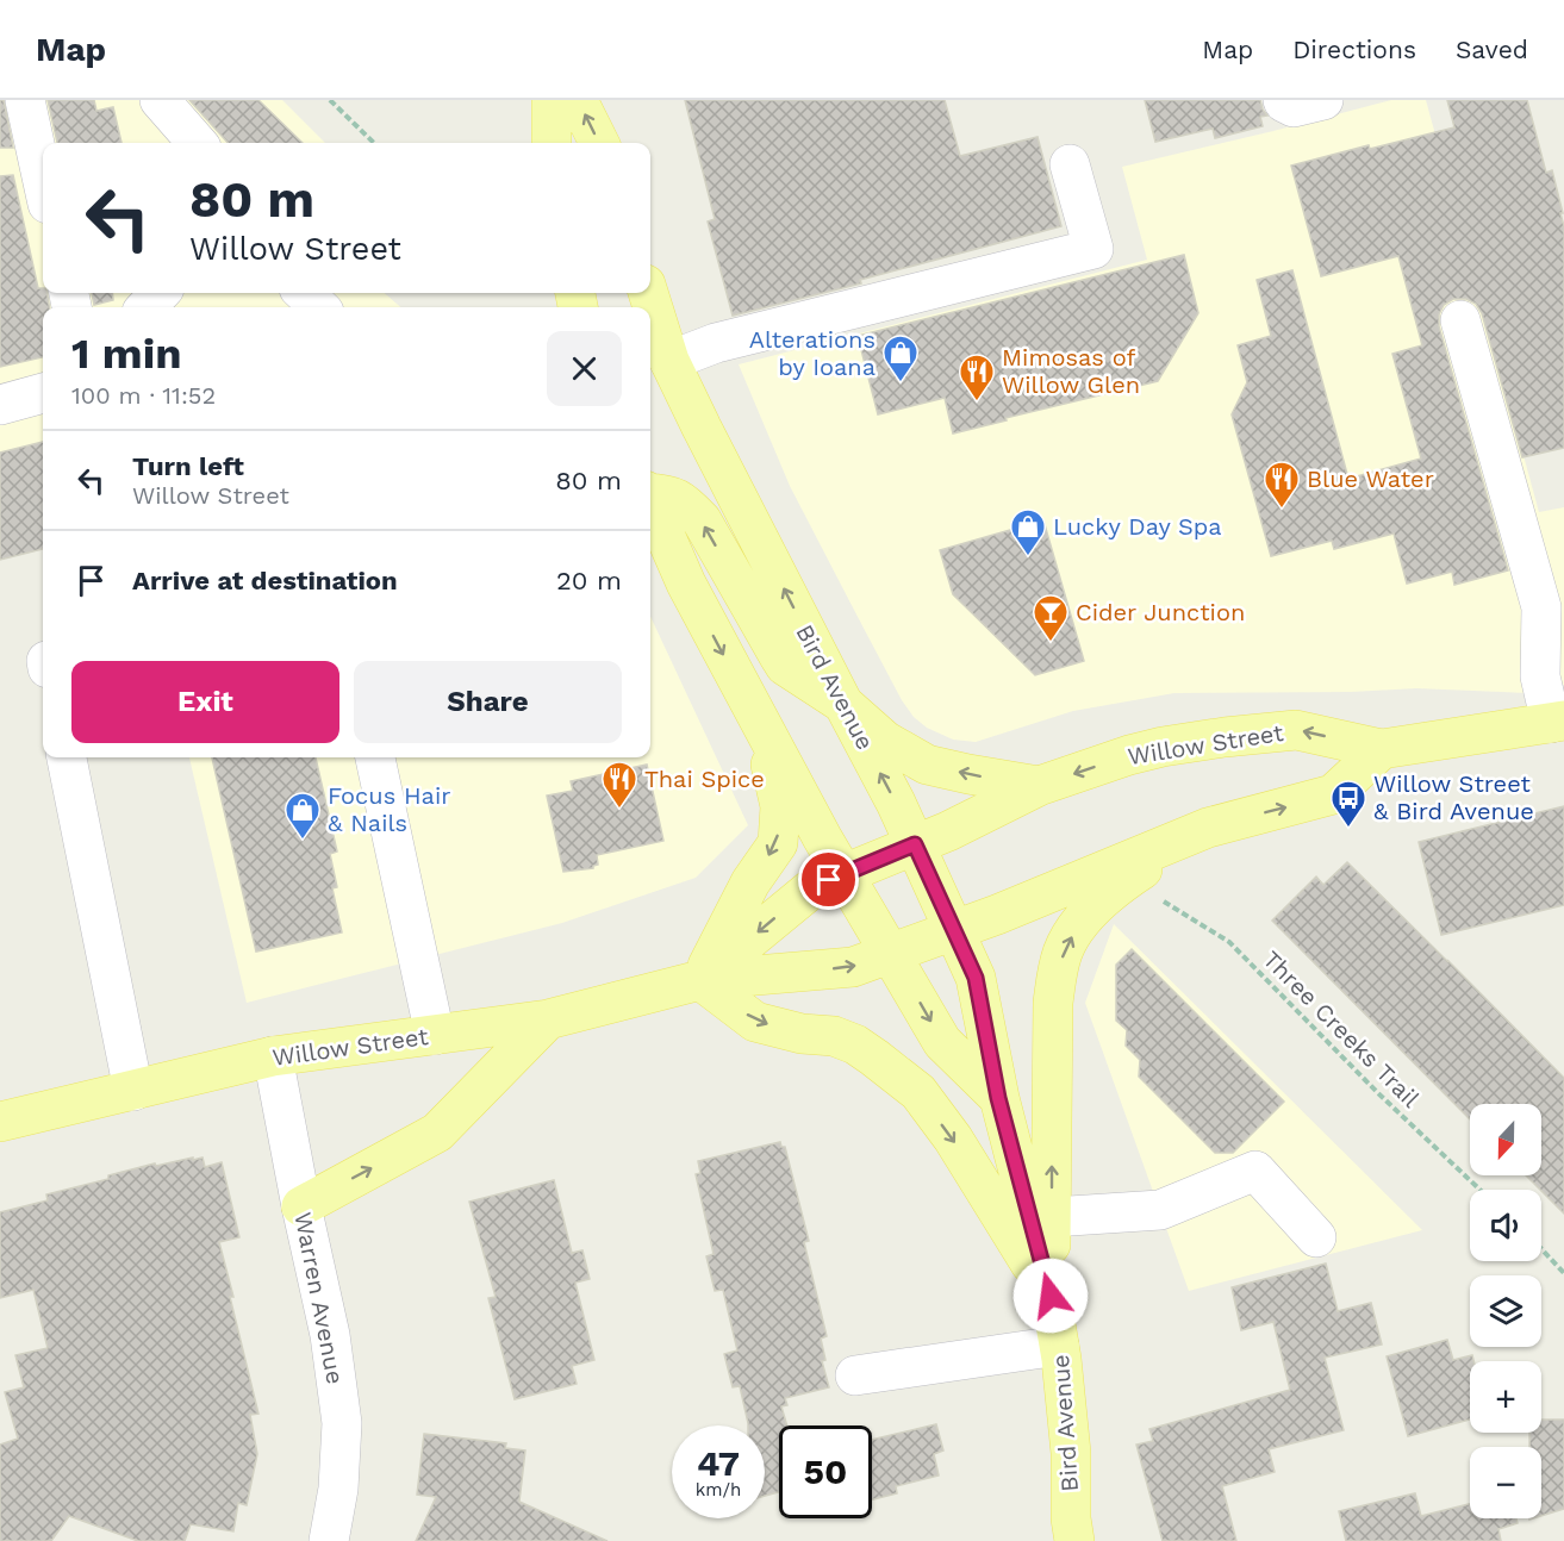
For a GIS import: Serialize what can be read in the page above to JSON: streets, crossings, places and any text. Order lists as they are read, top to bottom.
{
  "streets": {
    "main road": ["Bird Avenue", "Willow Street"],
    "street": ["Warren Avenue"],
    "path": ["Three Creeks Trail"]
  },
  "crossings": [
    ["Bird Avenue", "Willow Street"],
    ["Willow Street", "Warren Avenue"]
  ],
  "places": {
    "shop": ["Alterations by Ioana", "Lucky Day Spa", "Focus Hair & Nails"],
    "restaurant": ["Mimosas of Willow Glen", "Blue Water", "Thai Spice"],
    "bar": ["Cider Junction"],
    "bus stop": ["Willow Street & Bird Avenue"]
  },
  "north": "bottom",
  "page": {
    "header": "Map",
    "nav": ["Map", "Directions", "Saved"],
    "turn": ["80 m", "Willow Street"],
    "heading": ["1 min", "100 m · 11:52"],
    "list": [
      {
        "name": "Turn left",
        "note": "Willow Street",
        "value": "80 m"
      },
      {
        "name": "Arrive at destination",
        "value": "20 m"
      }
    ],
    "buttons": ["Exit", "Share"],
    "map_buttons": ["+", "−"],
    "speed": "47 km/h",
    "limit": "50"
  }
}
